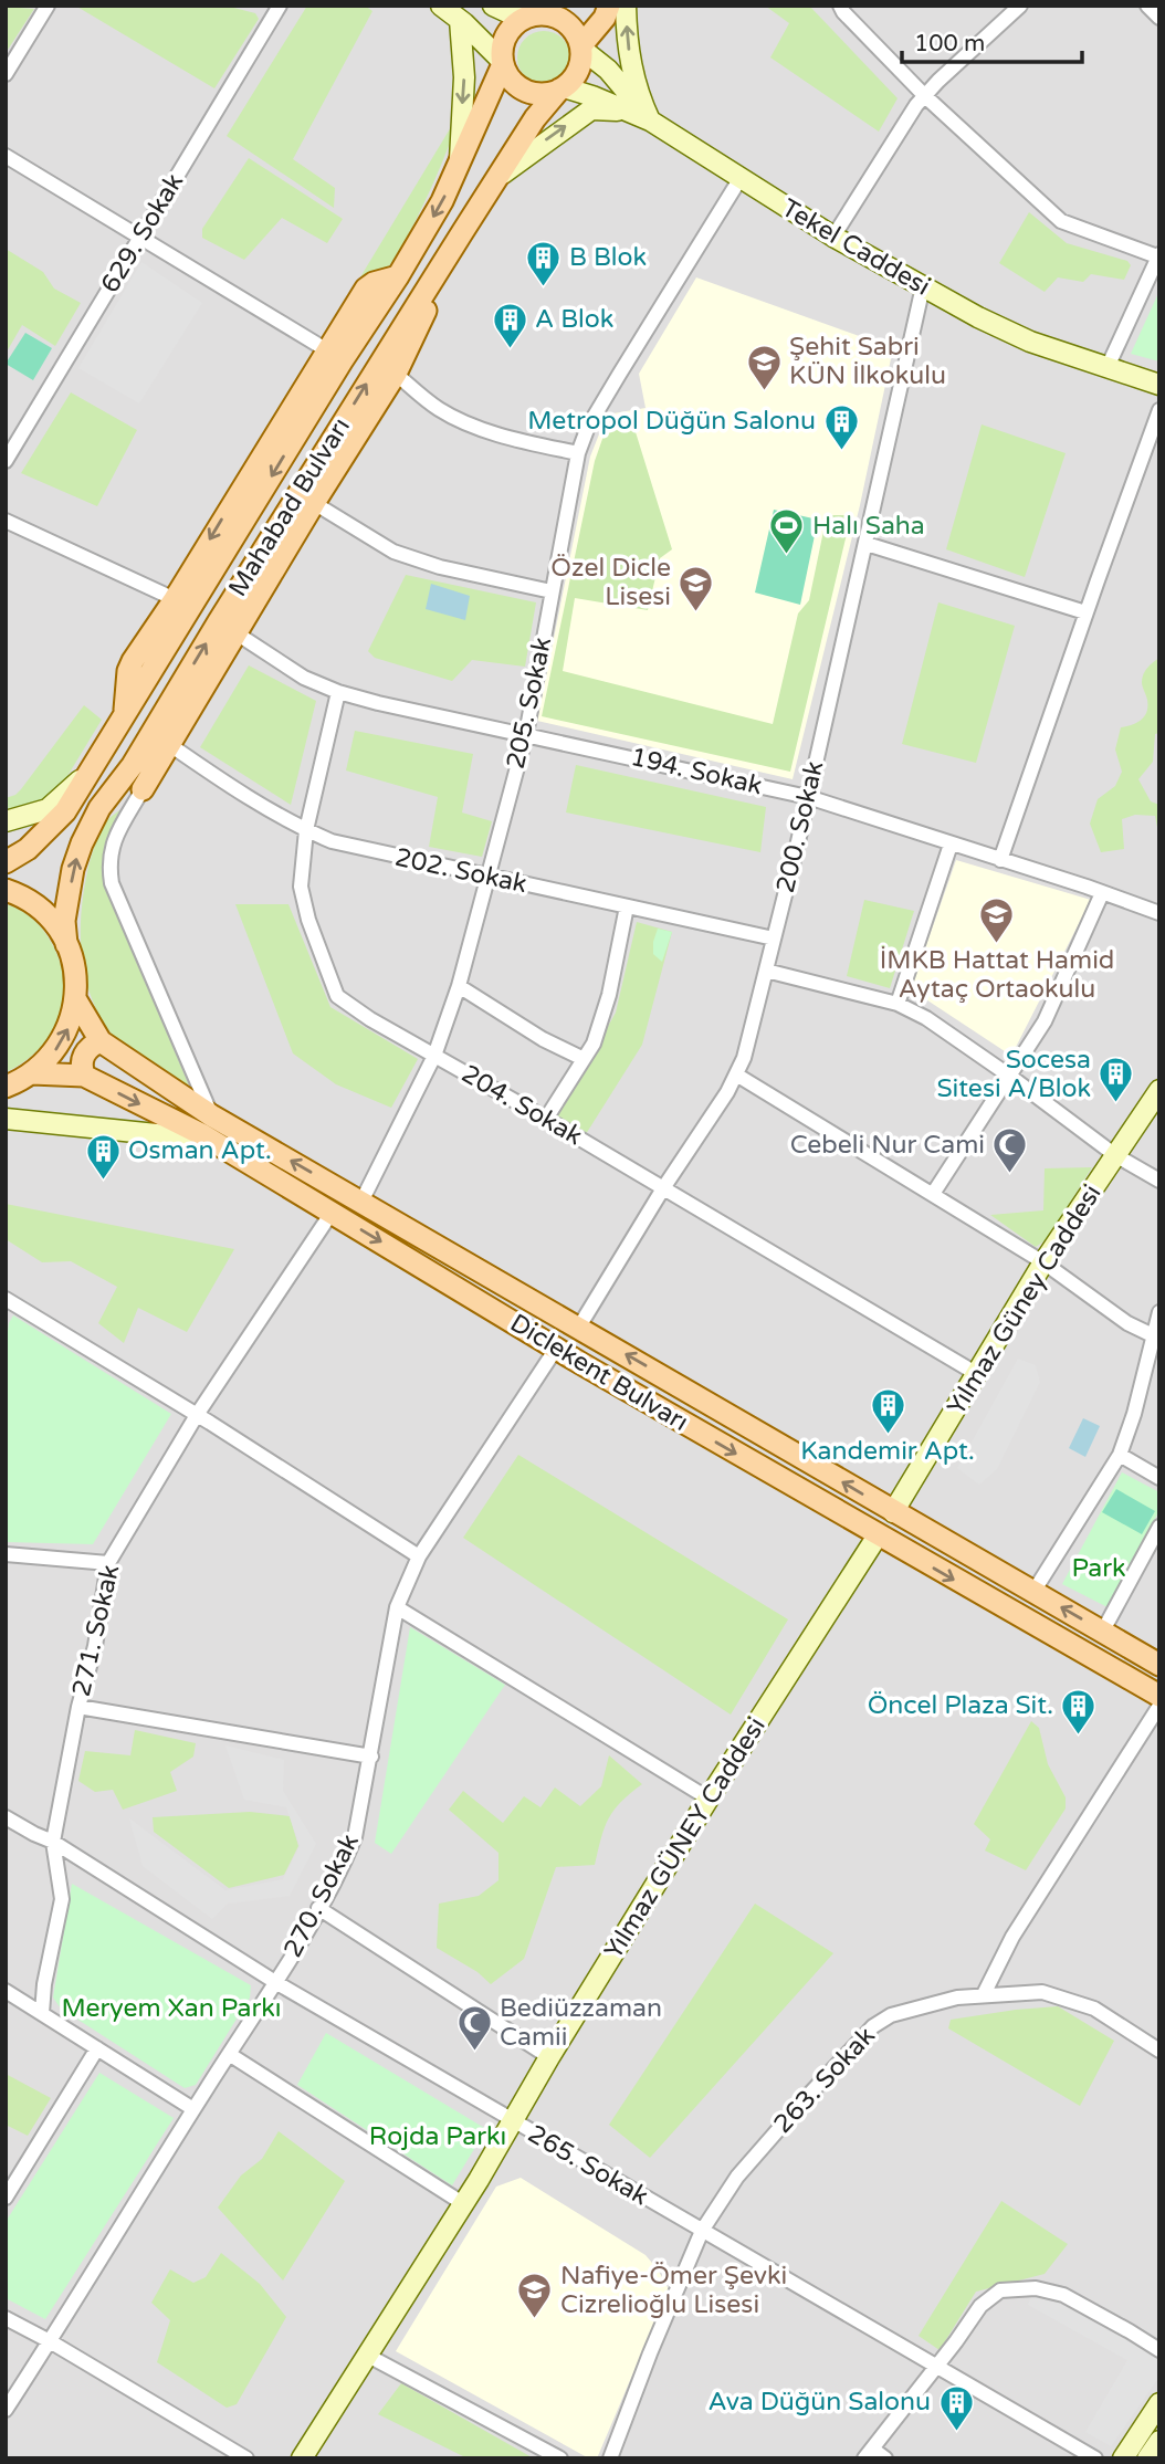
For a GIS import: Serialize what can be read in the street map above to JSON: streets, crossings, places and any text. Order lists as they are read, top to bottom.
{
  "streets": {
    "main road": ["Mahabad Bulvarı", "Diclekent Bulvarı"],
    "street": [
      "629. Sokak",
      "Tekel Caddesi",
      "205. Sokak",
      "194. Sokak",
      "200. Sokak",
      "202. Sokak",
      "204. Sokak",
      "Yılmaz Güney Caddesi",
      "271. Sokak",
      "Yılmaz GÜNEY Caddesi",
      "270. Sokak",
      "263. Sokak",
      "265. Sokak"
    ]
  },
  "crossings": [
    ["Tekel Caddesi", "Mahabad Bulvarı"],
    ["Tekel Caddesi", "205. Sokak"],
    ["Tekel Caddesi", "200. Sokak"],
    ["205. Sokak", "194. Sokak"],
    ["205. Sokak", "202. Sokak"],
    ["205. Sokak", "204. Sokak"],
    ["205. Sokak", "Diclekent Bulvarı"],
    ["194. Sokak", "200. Sokak"],
    ["194. Sokak", "204. Sokak"],
    ["200. Sokak", "202. Sokak"],
    ["200. Sokak", "204. Sokak"],
    ["200. Sokak", "Diclekent Bulvarı"],
    ["202. Sokak", "204. Sokak"],
    ["204. Sokak", "Yılmaz Güney Caddesi"],
    ["Yılmaz Güney Caddesi", "Diclekent Bulvarı"],
    ["Diclekent Bulvarı", "271. Sokak"],
    ["Diclekent Bulvarı", "Yılmaz GÜNEY Caddesi"],
    ["Diclekent Bulvarı", "270. Sokak"],
    ["271. Sokak", "265. Sokak"],
    ["Yılmaz GÜNEY Caddesi", "265. Sokak"],
    ["270. Sokak", "265. Sokak"],
    ["263. Sokak", "265. Sokak"]
  ],
  "parks": ["Park", "Meryem Xan Parkı", "Rojda Parkı"],
  "places": {
    "building": [
      "B Blok",
      "A Blok",
      "Metropol Düğün Salonu",
      "Socesa Sitesi A/Blok",
      "Osman Apt.",
      "Kandemir Apt.",
      "Öncel Plaza Sit.",
      "Ava Düğün Salonu"
    ],
    "school or university": [
      "Şehit Sabri KÜN İlkokulu",
      "Özel Dicle Lisesi",
      "İMKB Hattat Hamid Aytaç Ortaokulu",
      "Nafiye-Ömer Şevki Cizrelioğlu Lisesi"
    ],
    "sports": ["Halı Saha"],
    "mosque": ["Cebeli Nur Cami", "Bediüzzaman Camii"]
  },
  "scale_bar": "100 m"
}
